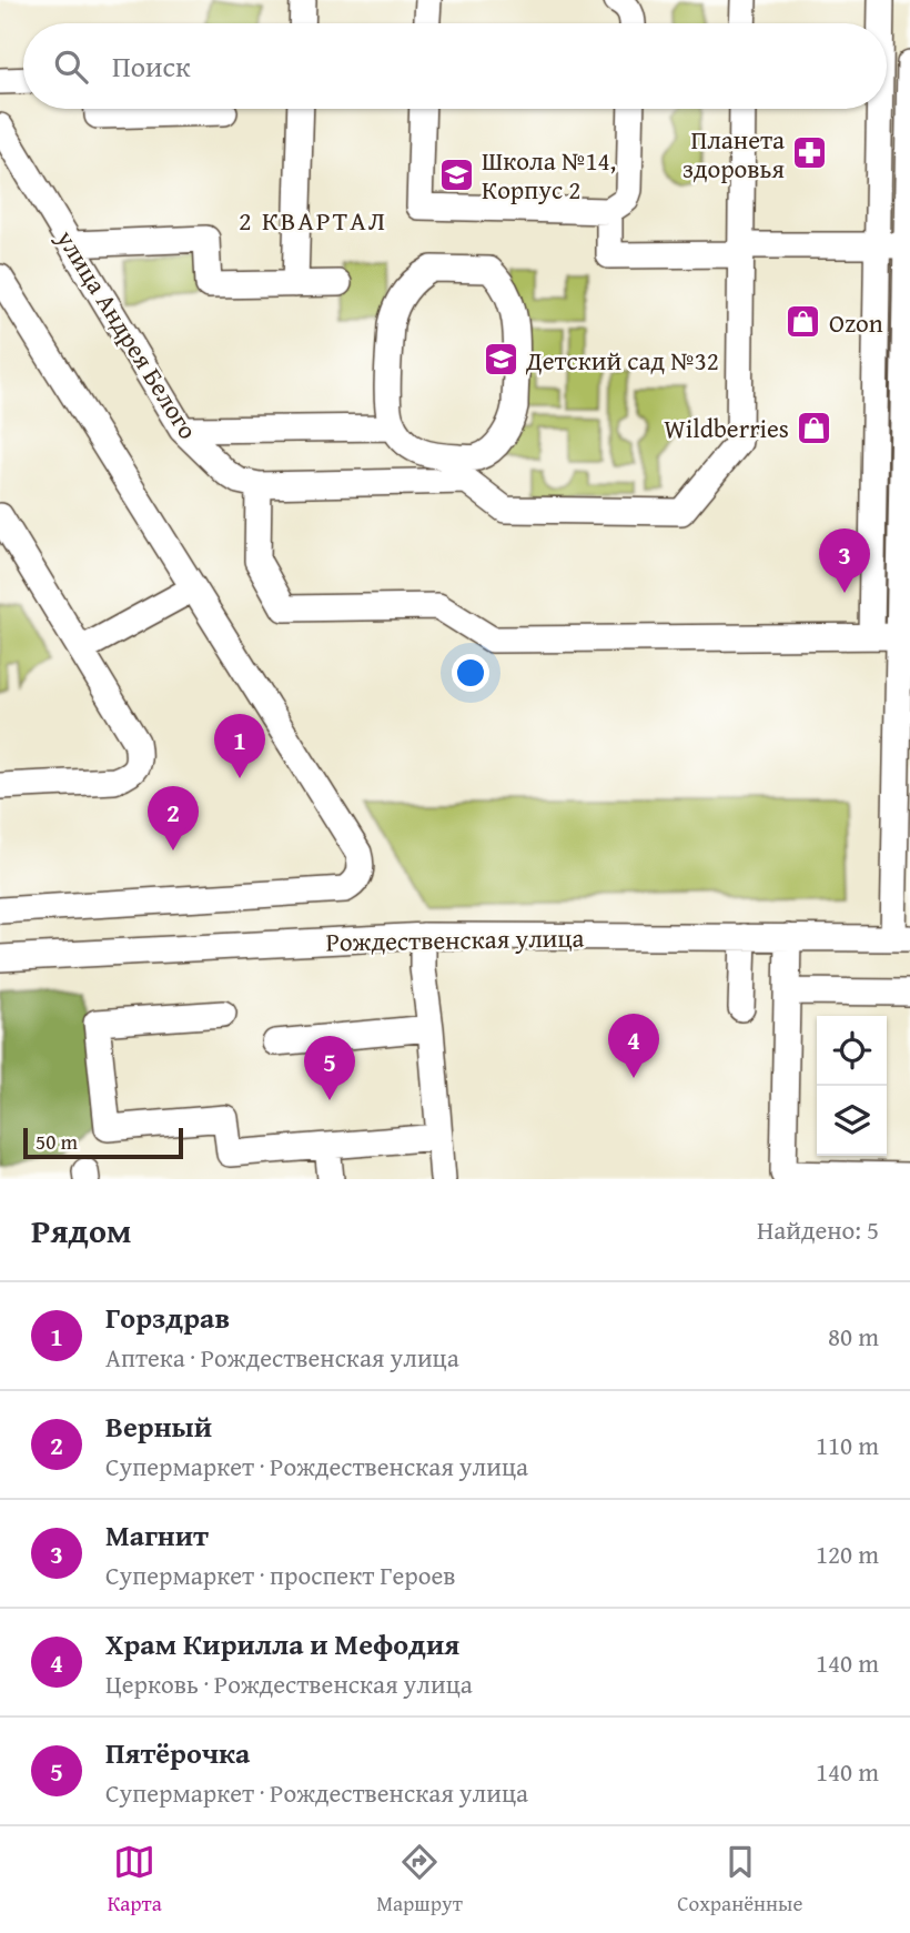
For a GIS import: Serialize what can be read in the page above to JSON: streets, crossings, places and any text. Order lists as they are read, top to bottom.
{
  "streets": {
    "street": ["улица Андрея Белого", "Рождественская улица"]
  },
  "districts": ["2 КВАРТАЛ"],
  "places": {
    "pharmacy": ["Планета здоровья"],
    "school or university": ["Школа №14, Корпус 2", "Детский сад №32"],
    "shop": ["Ozon", "Wildberries"]
  },
  "scale_bar": "50 m",
  "page": {
    "search": "Поиск",
    "pins": [
      "3",
      "1",
      "2",
      "4",
      "5"
    ],
    "scale": "50 m",
    "heading": ["Рядом", "Найдено: 5"],
    "list": [
      {
        "mark": "1",
        "name": "Горздрав",
        "note": "Аптека · Рождественская улица",
        "value": "80 m"
      },
      {
        "mark": "2",
        "name": "Верный",
        "note": "Супермаркет · Рождественская улица",
        "value": "110 m"
      },
      {
        "mark": "3",
        "name": "Магнит",
        "note": "Супермаркет · проспект Героев",
        "value": "120 m"
      },
      {
        "mark": "4",
        "name": "Храм Кирилла и Мефодия",
        "note": "Церковь · Рождественская улица",
        "value": "140 m"
      },
      {
        "mark": "5",
        "name": "Пятёрочка",
        "note": "Супермаркет · Рождественская улица",
        "value": "140 m"
      }
    ],
    "nav": ["Карта", "Маршрут", "Сохранённые"]
  }
}
